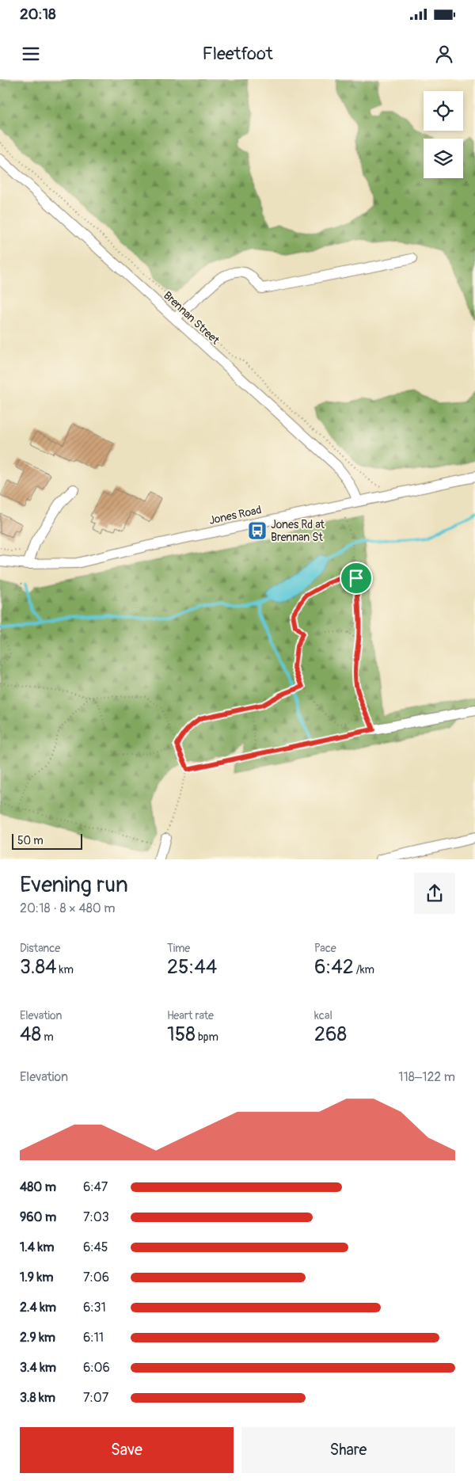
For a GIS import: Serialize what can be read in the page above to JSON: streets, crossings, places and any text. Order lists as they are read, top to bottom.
{
  "streets": {
    "street": ["Brennan Street", "Jones Road"]
  },
  "crossings": [
    ["Brennan Street", "Jones Road"]
  ],
  "places": {
    "bus stop": ["Jones Rd at Brennan St"]
  },
  "scale_bar": "50 m",
  "page": {
    "status": "20:18",
    "header": "Fleetfoot",
    "scale": "50 m",
    "heading": ["Evening run", "20:18 · 8 × 480 m"],
    "stats": [
      ["Distance", "3.84 km"],
      ["Time", "25:44"],
      ["Pace", "6:42 /km"],
      ["Elevation", "48 m"],
      ["Heart rate", "158 bpm"],
      ["kcal", "268"]
    ],
    "chart": ["Elevation", "118–122 m"],
    "list": [
      {
        "name": "480 m",
        "note": "6:47"
      },
      {
        "name": "960 m",
        "note": "7:03"
      },
      {
        "name": "1.4 km",
        "note": "6:45"
      },
      {
        "name": "1.9 km",
        "note": "7:06"
      },
      {
        "name": "2.4 km",
        "note": "6:31"
      },
      {
        "name": "2.9 km",
        "note": "6:11"
      },
      {
        "name": "3.4 km",
        "note": "6:06"
      },
      {
        "name": "3.8 km",
        "note": "7:07"
      }
    ],
    "buttons": ["Save", "Share"]
  }
}
